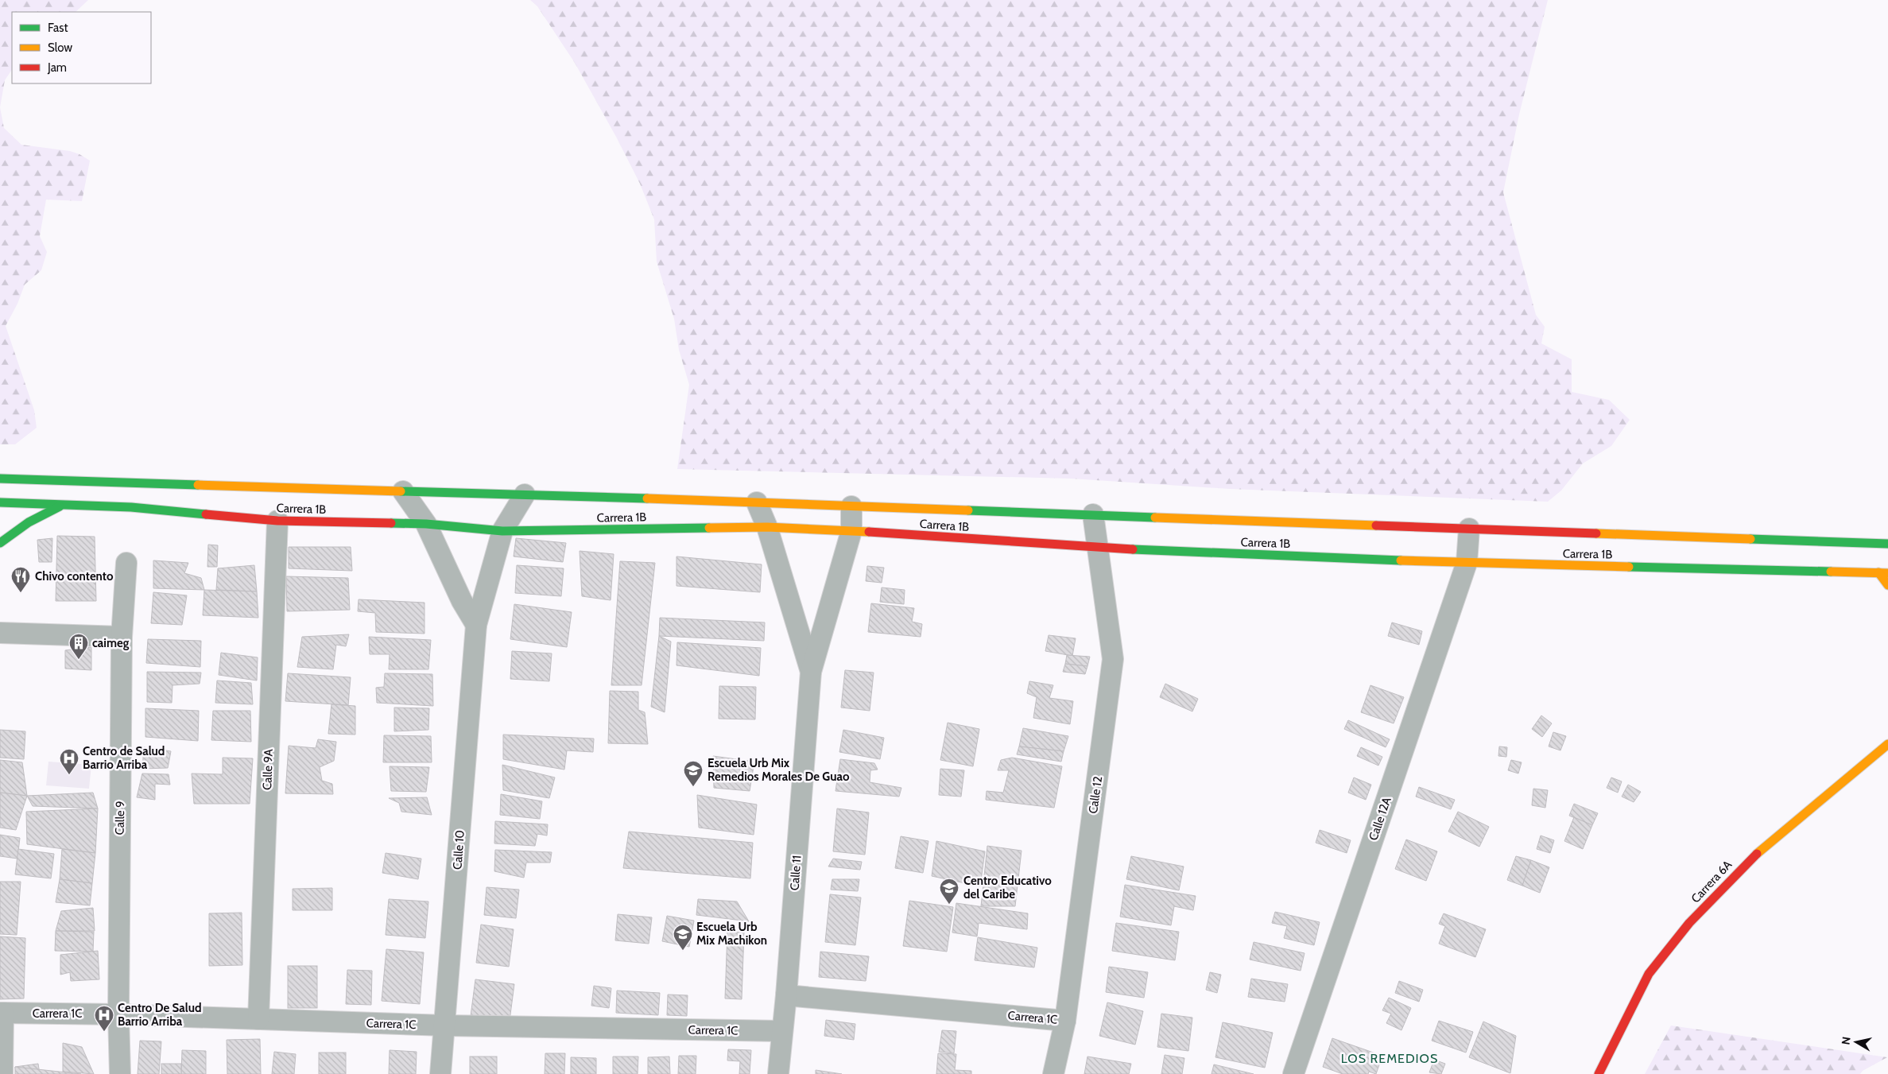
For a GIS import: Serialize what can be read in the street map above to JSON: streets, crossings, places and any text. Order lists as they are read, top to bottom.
{
  "streets": {
    "main road": ["Carrera 1B", "Carrera 6A"],
    "street": [
      "Calle 9A",
      "Calle 12",
      "Calle 9",
      "Calle 12A",
      "Calle 10",
      "Calle 11",
      "Carrera 1C"
    ]
  },
  "crossings": [
    ["Carrera 1B", "Calle 9A"],
    ["Carrera 1B", "Calle 12"],
    ["Carrera 1B", "Calle 12A"],
    ["Carrera 1B", "Calle 10"],
    ["Calle 9A", "Carrera 1C"],
    ["Calle 12", "Carrera 1C"],
    ["Calle 9", "Carrera 1C"],
    ["Calle 10", "Carrera 1C"],
    ["Calle 11", "Carrera 1C"]
  ],
  "districts": ["LOS REMEDIOS"],
  "places": {
    "restaurant": ["Chivo contento"],
    "building": ["caimeg"],
    "hospital": ["Centro de Salud Barrio Arriba", "Centro De Salud Barrio Arriba"],
    "school or university": ["Escuela Urb Mix Remedios Morales De Guao", "Centro Educativo del Caribe", "Escuela Urb Mix Machikon"]
  },
  "legend": ["Fast", "Slow", "Jam"],
  "north": "left"
}
